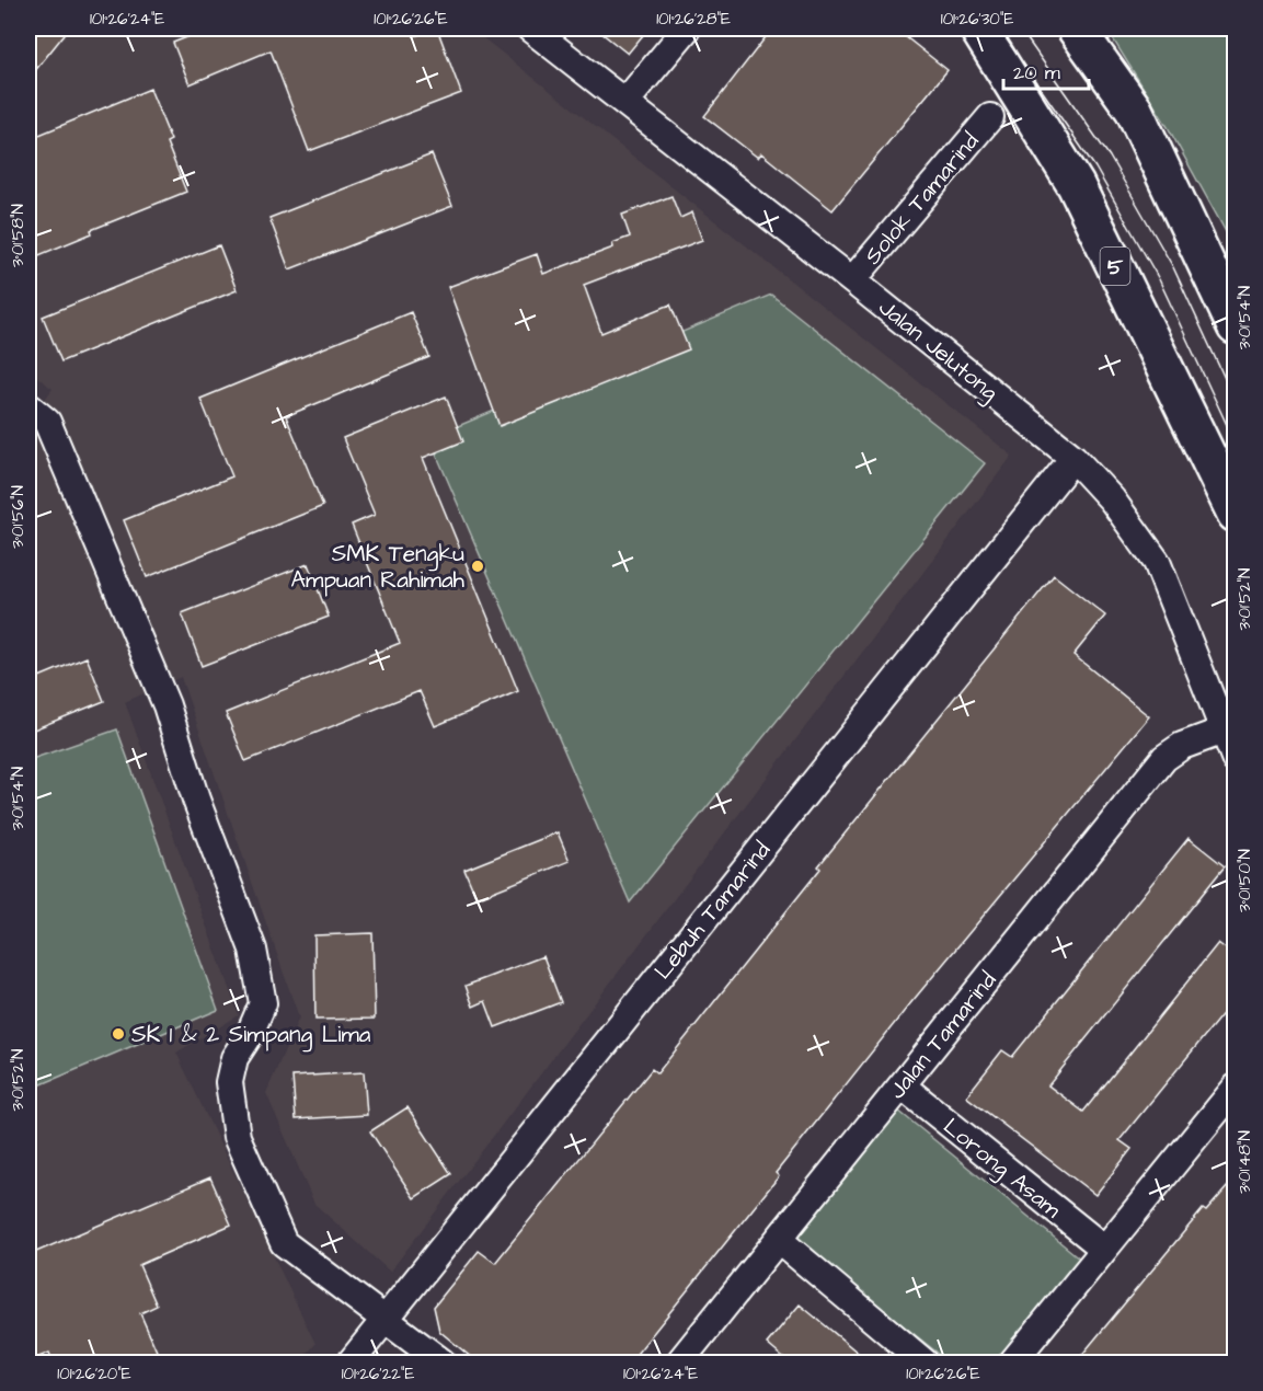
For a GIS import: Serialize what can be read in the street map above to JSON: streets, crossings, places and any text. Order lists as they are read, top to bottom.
{
  "streets": {
    "highway": ["5"],
    "street": [
      "Solok Tamarind",
      "Jalan Jelutong",
      "Lebuh Tamarind",
      "Jalan Tamarind",
      "Lorong Asam"
    ]
  },
  "crossings": [
    ["Solok Tamarind", "Jalan Jelutong"],
    ["Jalan Jelutong", "Lebuh Tamarind"],
    ["Jalan Jelutong", "Jalan Tamarind"],
    ["Jalan Tamarind", "Lorong Asam"]
  ],
  "places": ["SMK Tengku Ampuan Rahimah", "SK 1 & 2 Simpang Lima"],
  "scale_bar": "20 m",
  "coordinates": [
    "101°26'24\"E",
    "101°26'26\"E",
    "101°26'28\"E",
    "101°26'30\"E",
    "3°01'58\"N",
    "3°01'54\"N",
    "3°01'56\"N",
    "3°01'52\"N",
    "3°01'50\"N",
    "3°01'48\"N",
    "101°26'20\"E",
    "101°26'22\"E"
  ]
}
